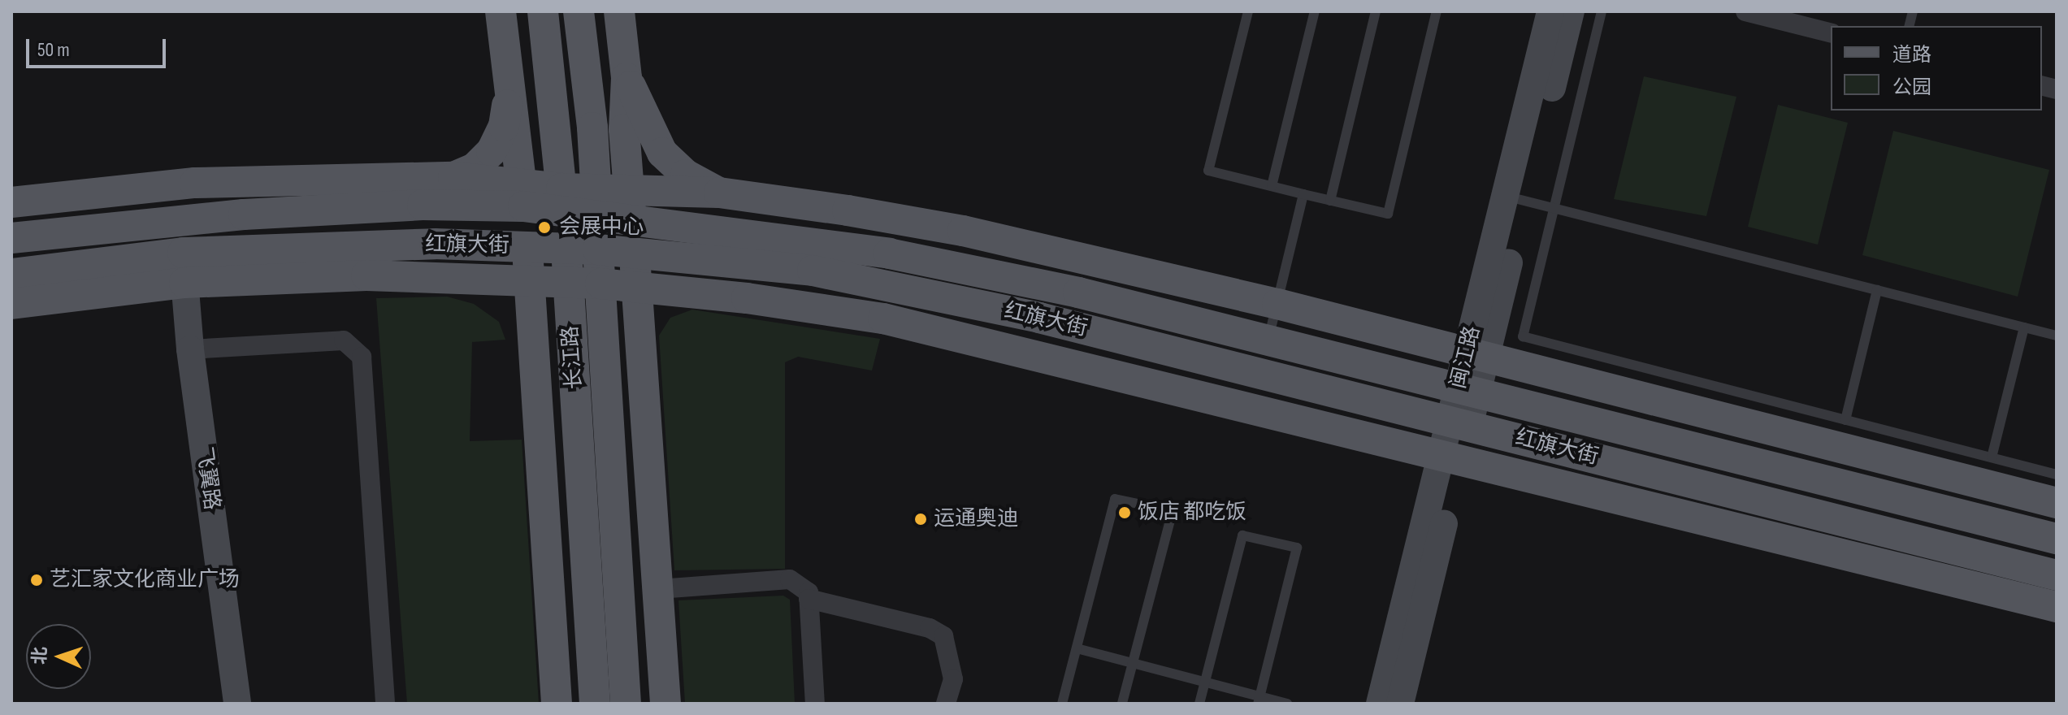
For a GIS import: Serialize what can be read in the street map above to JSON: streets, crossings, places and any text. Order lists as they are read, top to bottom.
{
  "streets": {
    "main road": [
      "红旗大街",
      "长江路",
      "闽江路",
      "飞翼路"
    ]
  },
  "crossings": [
    ["红旗大街", "长江路"],
    ["红旗大街", "闽江路"],
    ["红旗大街", "飞翼路"]
  ],
  "places": [
    "会展中心",
    "饭店 都吃饭",
    "运通奥迪",
    "艺汇家文化商业广场"
  ],
  "legend": ["道路", "公园"],
  "scale_bar": "50 m",
  "north": "left"
}
